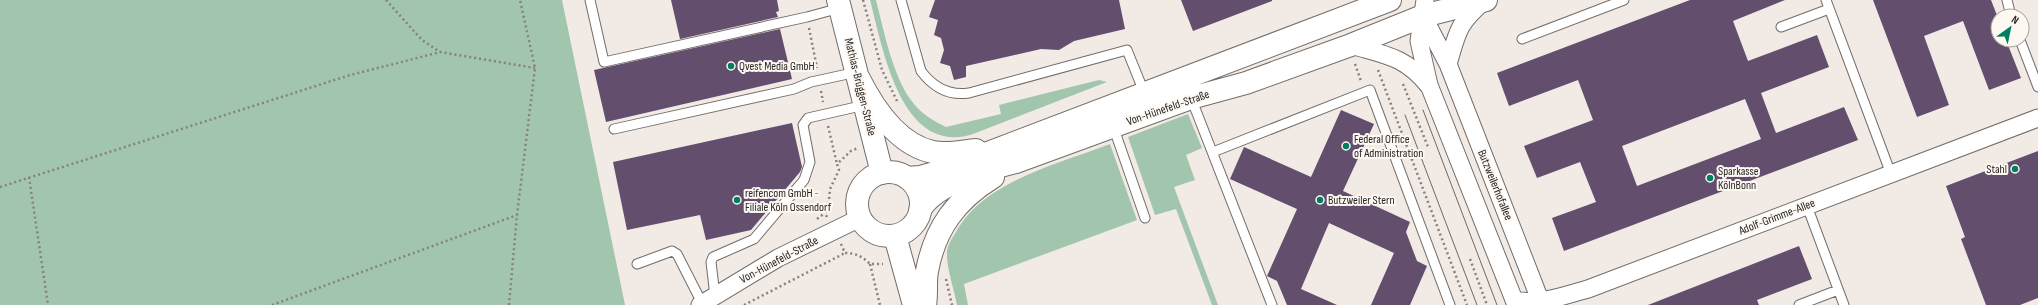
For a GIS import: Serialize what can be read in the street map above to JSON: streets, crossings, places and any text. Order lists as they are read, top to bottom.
{
  "streets": {
    "street": [
      "Mathias-Brüggen-Straße",
      "Von-Hünefeld-Straße",
      "Butzweilerhofallee",
      "Adolf-Grimme-Allee"
    ]
  },
  "crossings": [
    ["Mathias-Brüggen-Straße", "Von-Hünefeld-Straße"],
    ["Von-Hünefeld-Straße", "Butzweilerhofallee"],
    ["Butzweilerhofallee", "Adolf-Grimme-Allee"]
  ],
  "places": [
    "Qvest Media GmbH",
    "Federal Office of Administration",
    "Stahl",
    "Sparkasse KölnBonn",
    "reifencom GmbH - Filiale Köln Ossendorf",
    "Butzweiler Stern"
  ],
  "north": "top right"
}
